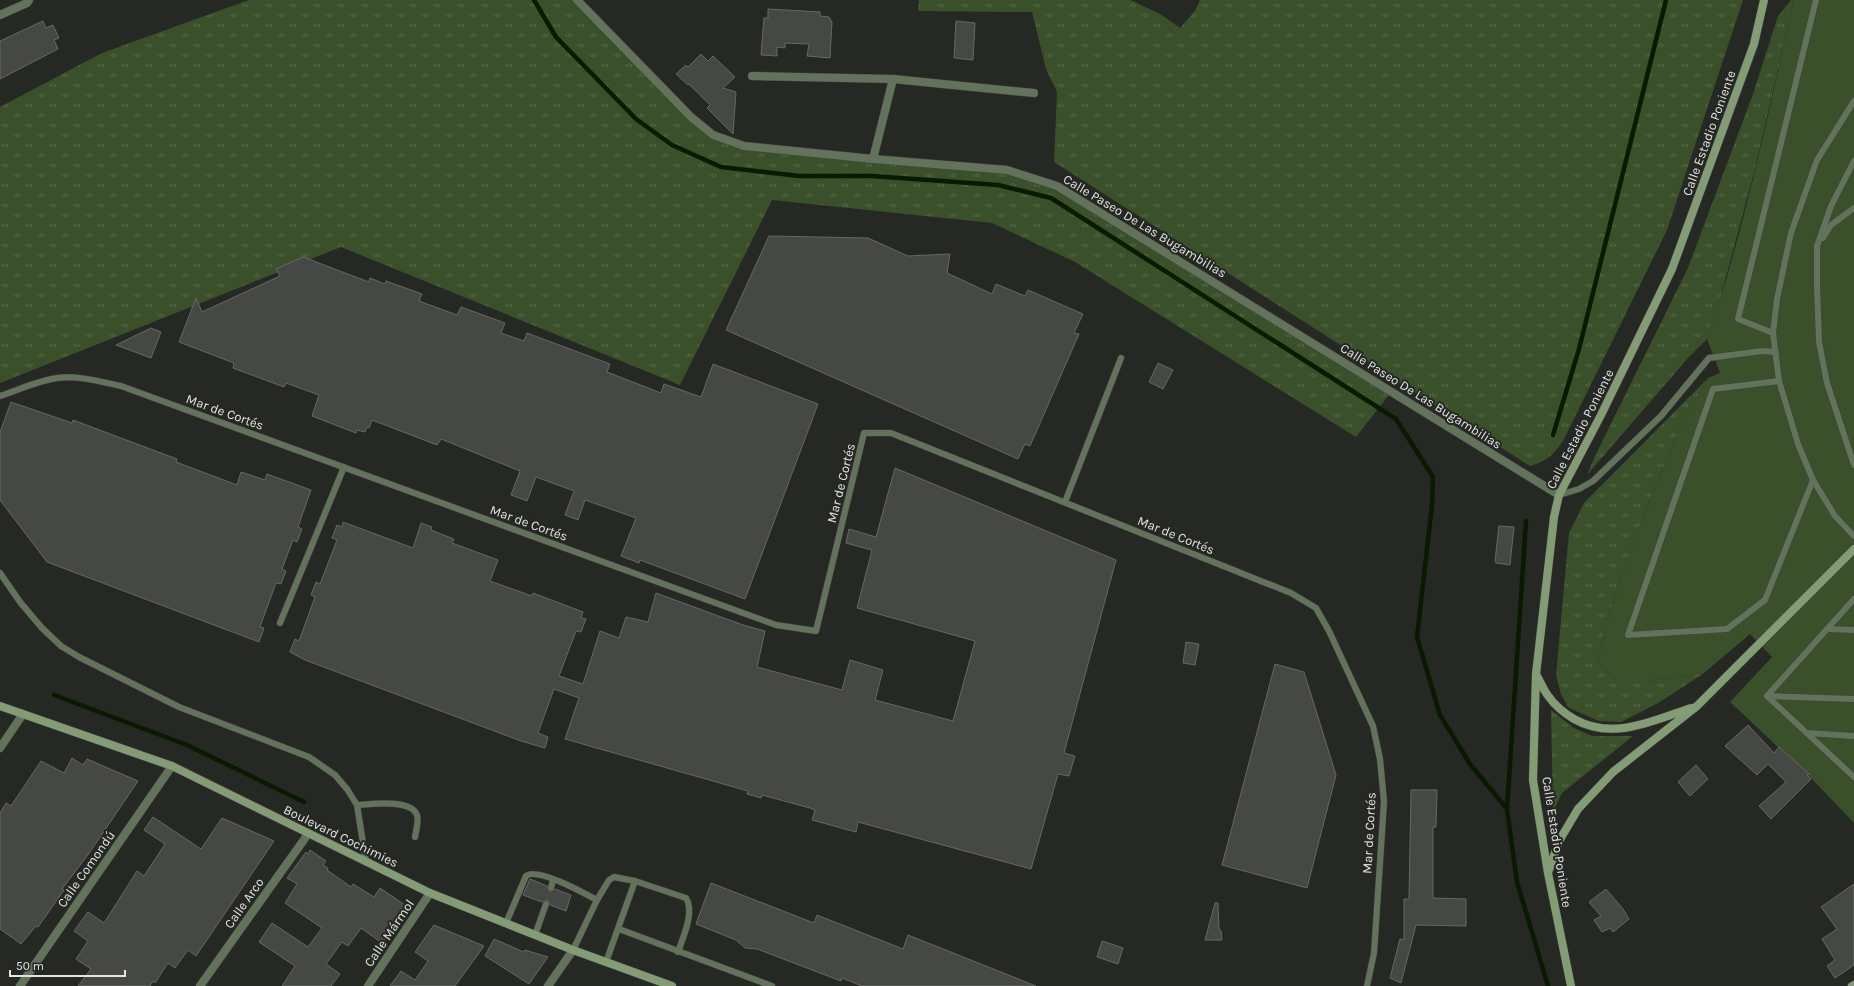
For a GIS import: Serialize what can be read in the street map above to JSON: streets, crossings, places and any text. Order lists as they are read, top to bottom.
{
  "streets": {
    "street": [
      "Calle Estadio Poniente",
      "Calle Paseo De Las Bugambilias",
      "Boulevard Cochimies",
      "Calle Comondú",
      "Calle Arco",
      "Calle Mármol"
    ],
    "lane": ["Mar de Cortés"]
  },
  "crossings": [
    ["Calle Estadio Poniente", "Calle Paseo De Las Bugambilias"],
    ["Boulevard Cochimies", "Calle Comondú"],
    ["Boulevard Cochimies", "Calle Arco"],
    ["Boulevard Cochimies", "Calle Mármol"]
  ],
  "scale_bar": "50 m"
}
